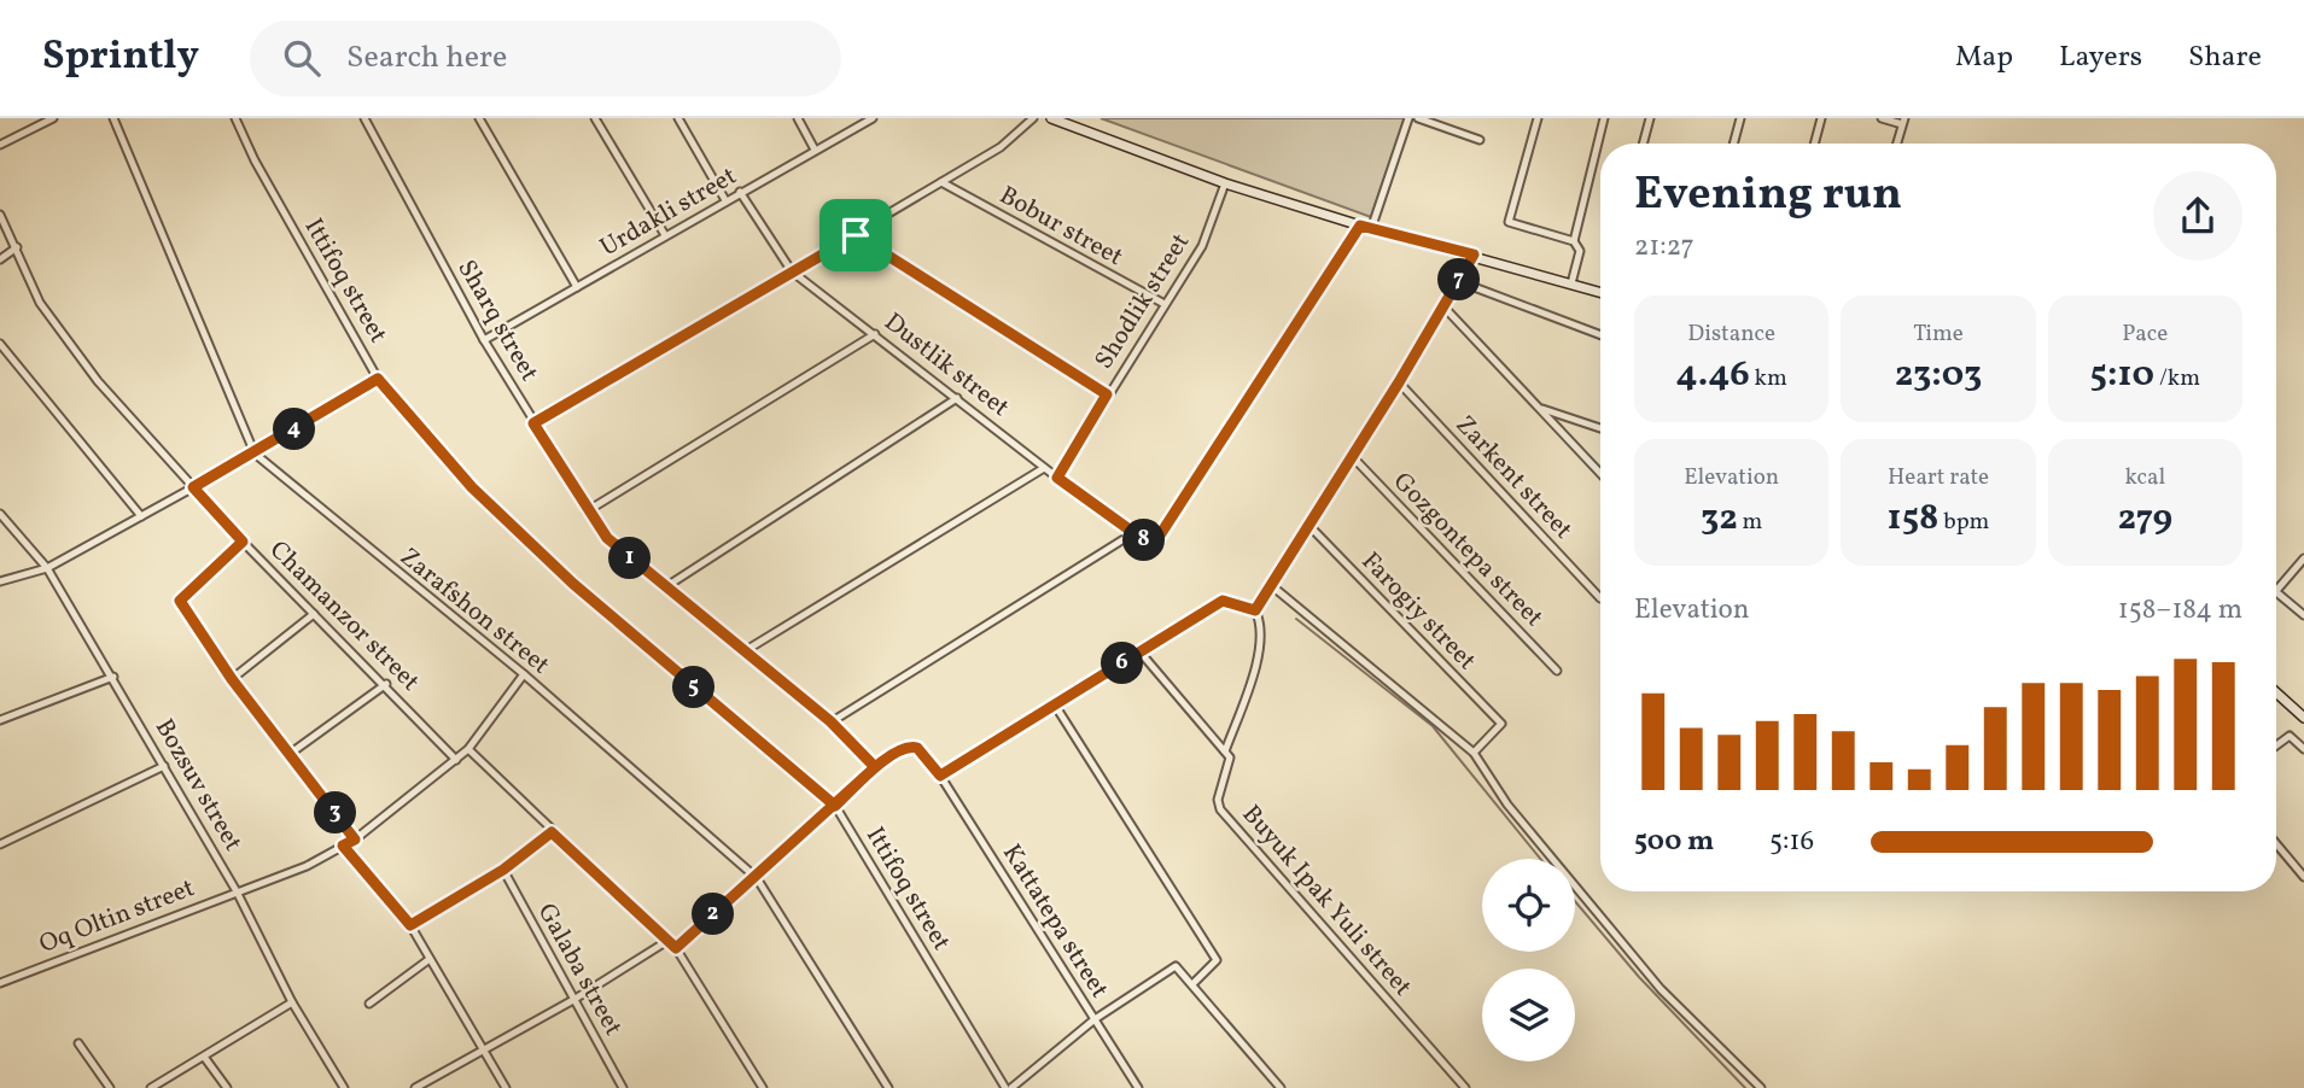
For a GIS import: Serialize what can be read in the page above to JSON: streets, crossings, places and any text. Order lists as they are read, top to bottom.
{
  "streets": {
    "street": [
      "Urdakli street",
      "Bobur street",
      "Ittifoq street",
      "Shodlik street",
      "Sharq street",
      "Dustlik street",
      "Zarkent street",
      "Gozgontepa street",
      "Zarafshon street",
      "Farogiy street",
      "Chamanzor street",
      "Bozsuv street",
      "Buyuk Ipak Yuli street",
      "Oq Oltin street",
      "Kattatepa street",
      "Galaba street"
    ]
  },
  "crossings": [
    ["Urdakli street", "Sharq street"],
    ["Urdakli street", "Dustlik street"],
    ["Bobur street", "Shodlik street"],
    ["Shodlik street", "Dustlik street"],
    ["Sharq street", "Kattatepa street"],
    ["Zarafshon street", "Oq Oltin street"],
    ["Chamanzor street", "Oq Oltin street"],
    ["Bozsuv street", "Oq Oltin street"]
  ],
  "page": {
    "header": "Sprintly",
    "search": "Search here",
    "nav": ["Map", "Layers", "Share"],
    "heading": ["Evening run", "21:27"],
    "pins": [
      "7",
      "4",
      "8",
      "1",
      "6",
      "5",
      "3",
      "2"
    ],
    "stats": [
      ["Distance", "4.46 km"],
      ["Time", "23:03"],
      ["Pace", "5:10 /km"],
      ["Elevation", "32 m"],
      ["Heart rate", "158 bpm"],
      ["kcal", "279"]
    ],
    "chart": ["Elevation", "158–184 m"],
    "list": [
      {
        "name": "500 m",
        "note": "5:16"
      }
    ]
  }
}
